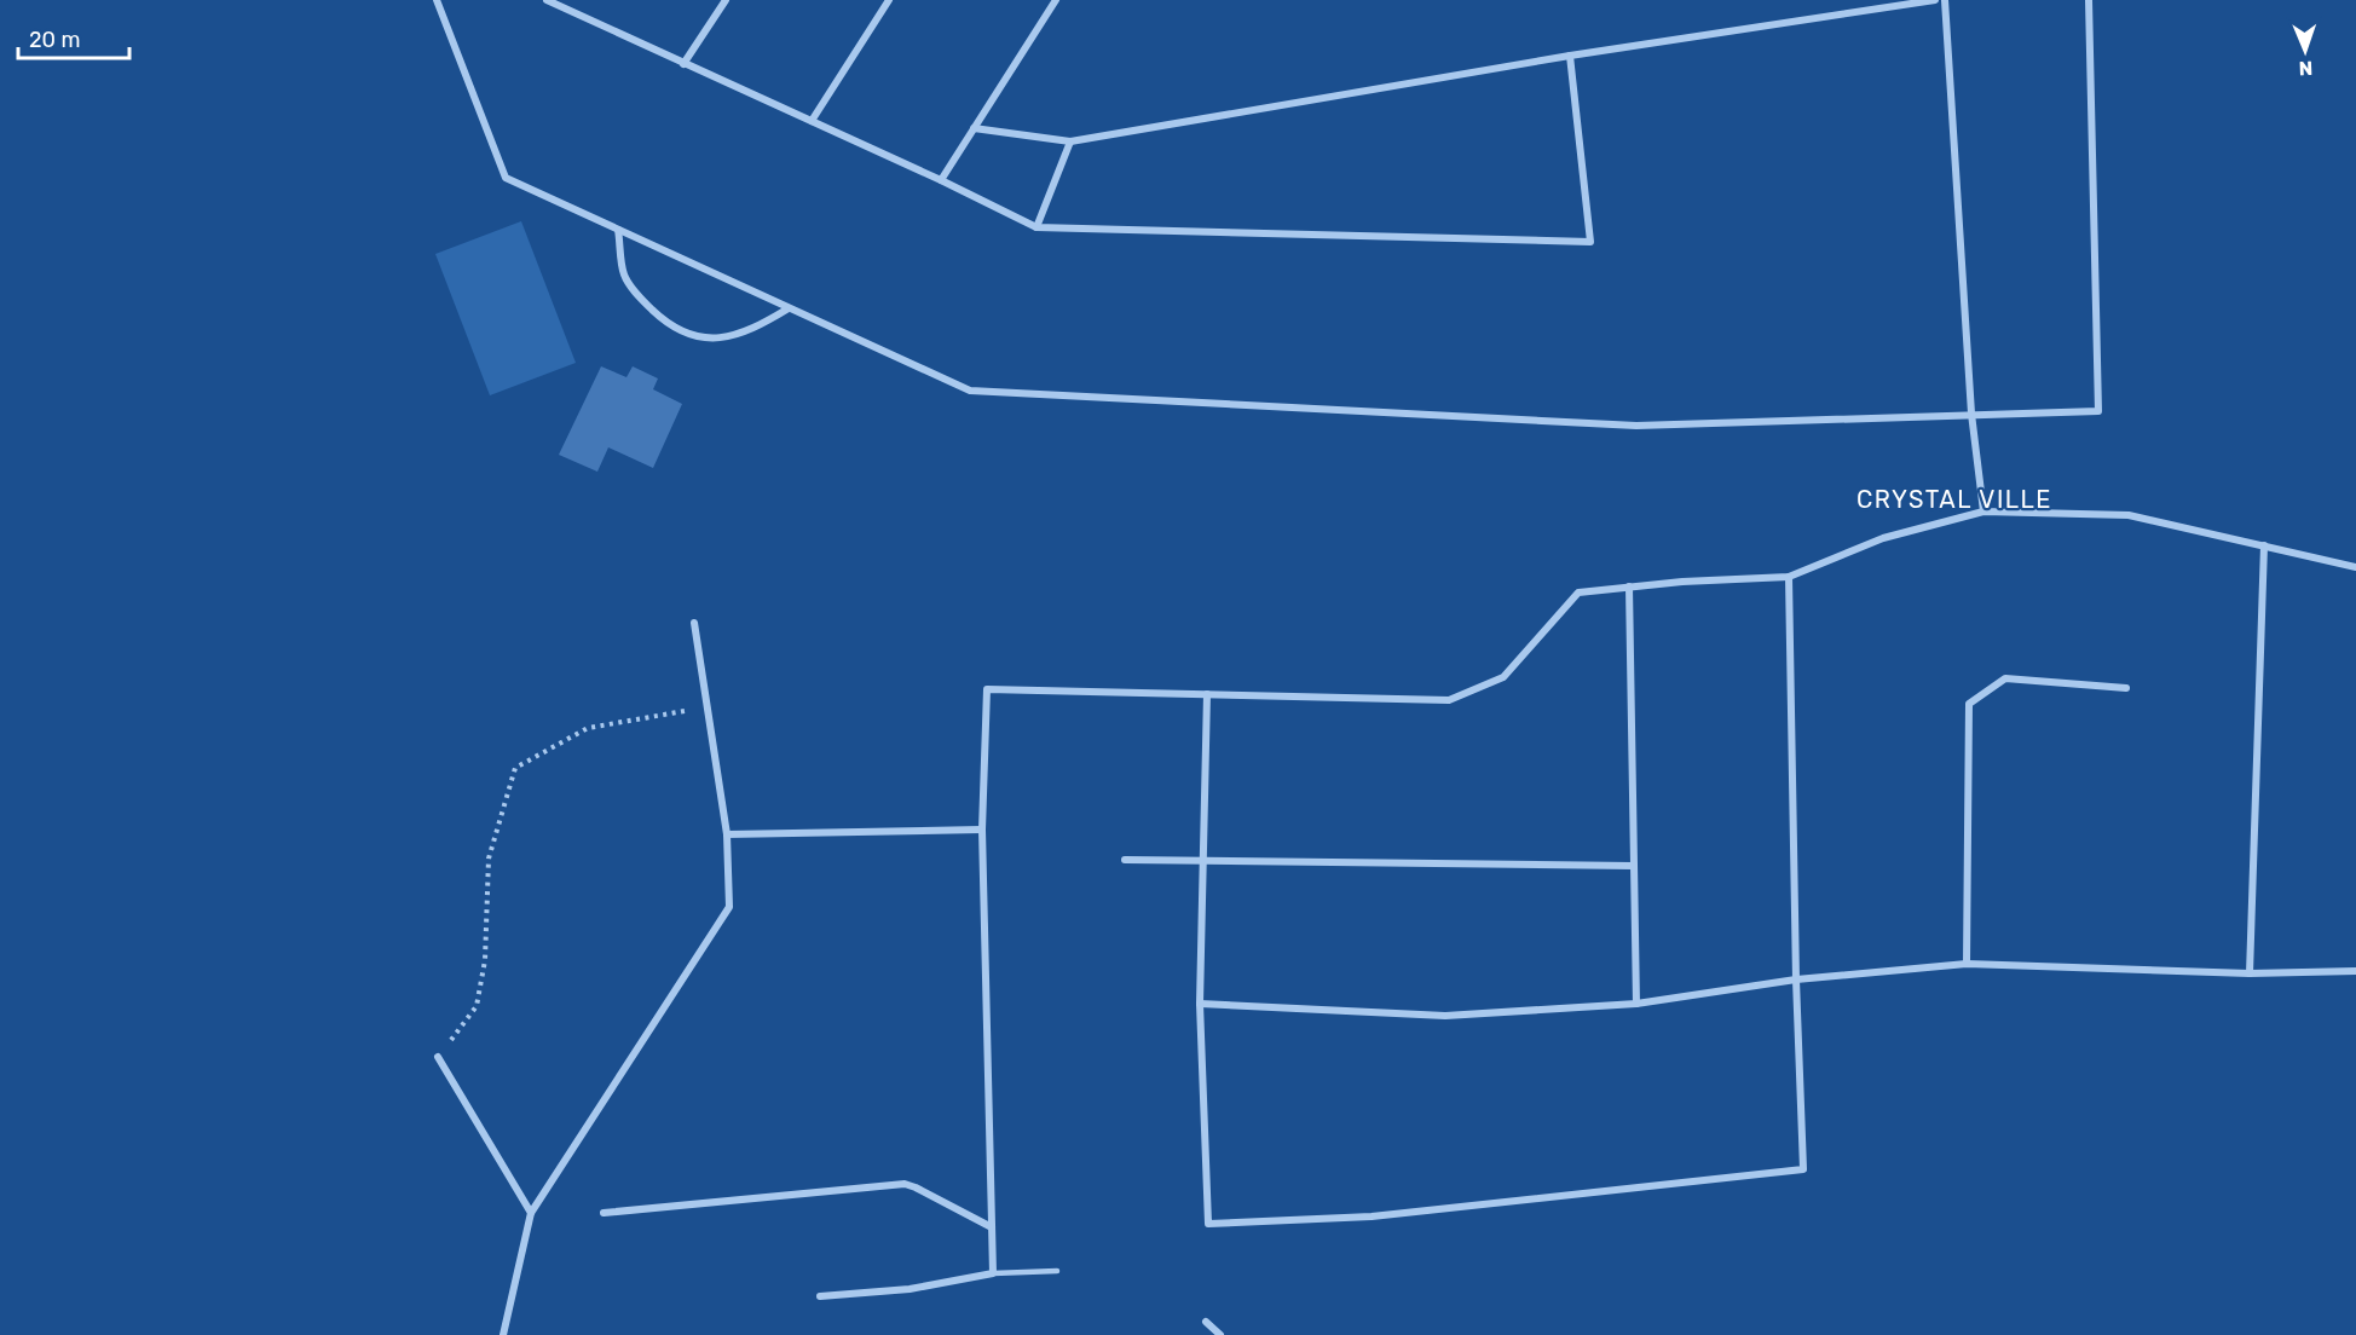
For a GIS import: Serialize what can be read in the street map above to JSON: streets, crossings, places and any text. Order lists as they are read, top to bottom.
{
  "districts": ["CRYSTAL VILLE"],
  "scale_bar": "20 m",
  "north": "bottom"
}
